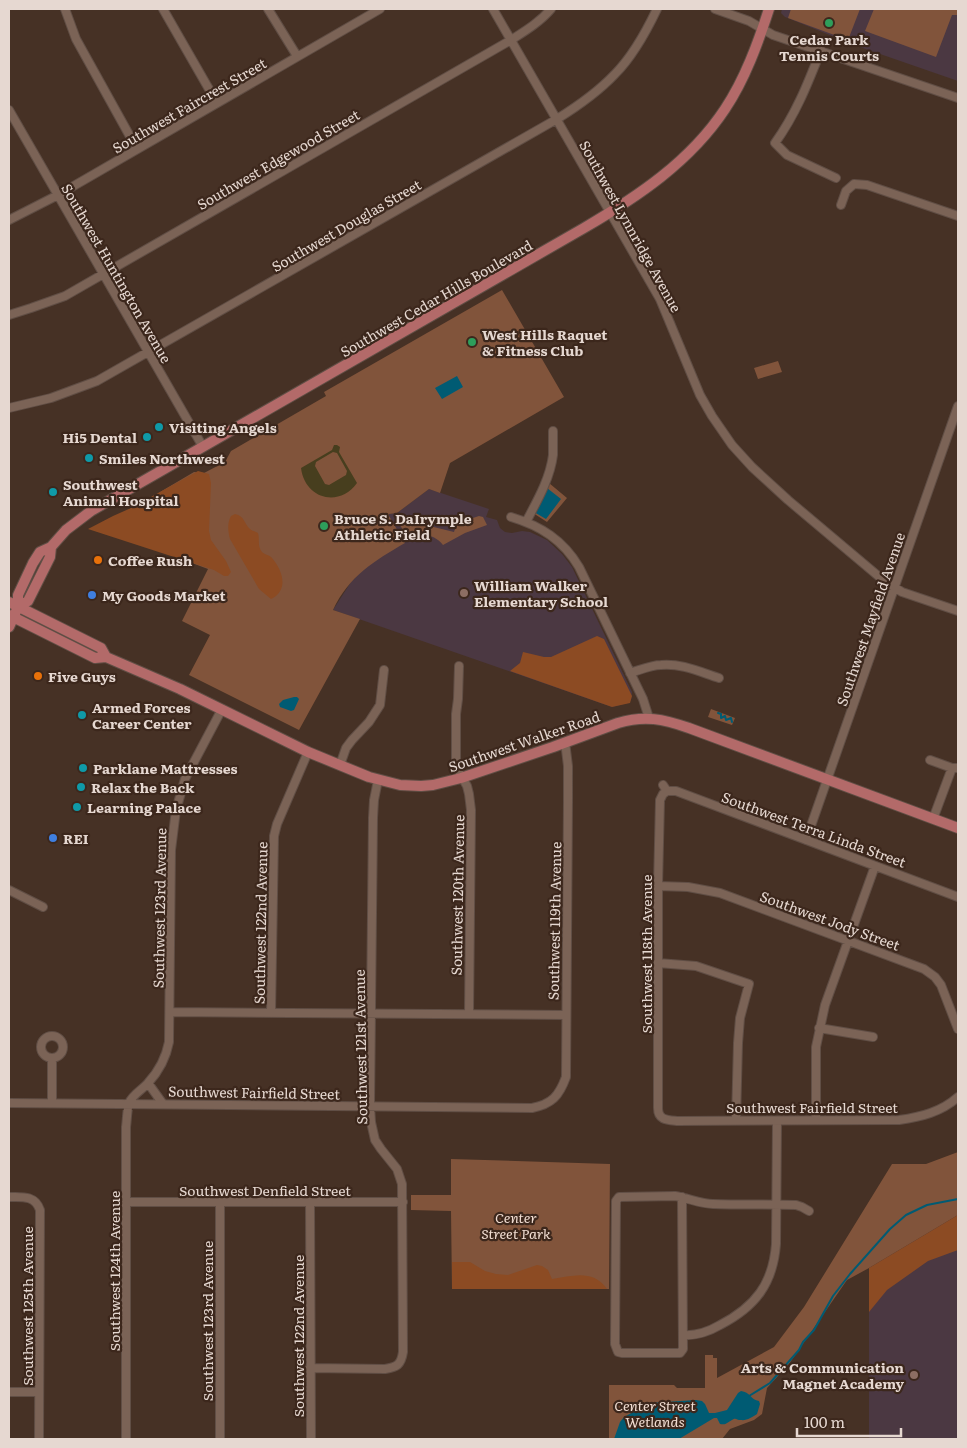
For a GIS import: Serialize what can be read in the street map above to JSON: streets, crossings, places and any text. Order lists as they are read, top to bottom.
{
  "streets": {
    "main road": ["Southwest Cedar Hills Boulevard", "Southwest Walker Road"],
    "street": [
      "Southwest Faircrest Street",
      "Southwest Edgewood Street",
      "Southwest Douglas Street",
      "Southwest Lynnridge Avenue",
      "Southwest Huntington Avenue",
      "Southwest Mayfield Avenue",
      "Southwest Terra Linda Street",
      "Southwest 120th Avenue",
      "Southwest 123rd Avenue",
      "Southwest Jody Street",
      "Southwest 119th Avenue",
      "Southwest 122nd Avenue",
      "Southwest 118th Avenue",
      "Southwest 121st Avenue",
      "Southwest Fairfield Street",
      "Southwest Denfield Street",
      "Southwest 124th Avenue",
      "Southwest 125th Avenue"
    ]
  },
  "crossings": [
    ["Southwest Faircrest Street", "Southwest Huntington Avenue"],
    ["Southwest Edgewood Street", "Southwest Lynnridge Avenue"],
    ["Southwest Edgewood Street", "Southwest Huntington Avenue"],
    ["Southwest Douglas Street", "Southwest Lynnridge Avenue"],
    ["Southwest Douglas Street", "Southwest Huntington Avenue"],
    ["Southwest Lynnridge Avenue", "Southwest Cedar Hills Boulevard"],
    ["Southwest Lynnridge Avenue", "Southwest Mayfield Avenue"],
    ["Southwest Huntington Avenue", "Southwest Cedar Hills Boulevard"],
    ["Southwest Cedar Hills Boulevard", "Southwest Walker Road"],
    ["Southwest Mayfield Avenue", "Southwest Walker Road"],
    ["Southwest Mayfield Avenue", "Southwest Terra Linda Street"],
    ["Southwest Walker Road", "Southwest 120th Avenue"],
    ["Southwest Walker Road", "Southwest 123rd Avenue"],
    ["Southwest Walker Road", "Southwest 119th Avenue"],
    ["Southwest Walker Road", "Southwest 122nd Avenue"],
    ["Southwest Walker Road", "Southwest 121st Avenue"],
    ["Southwest Terra Linda Street", "Southwest 118th Avenue"],
    ["Southwest 123rd Avenue", "Southwest Fairfield Street"],
    ["Southwest 123rd Avenue", "Southwest Denfield Street"],
    ["Southwest 123rd Avenue", "Southwest 124th Avenue"],
    ["Southwest Jody Street", "Southwest 118th Avenue"],
    ["Southwest 119th Avenue", "Southwest Fairfield Street"],
    ["Southwest 122nd Avenue", "Southwest 121st Avenue"],
    ["Southwest 122nd Avenue", "Southwest Denfield Street"],
    ["Southwest 118th Avenue", "Southwest Fairfield Street"],
    ["Southwest 121st Avenue", "Southwest Fairfield Street"],
    ["Southwest 121st Avenue", "Southwest Denfield Street"],
    ["Southwest Fairfield Street", "Southwest 124th Avenue"],
    ["Southwest Denfield Street", "Southwest 124th Avenue"]
  ],
  "parks": ["Center Street Park", "Center Street Wetlands"],
  "places": [
    "Cedar Park Tennis Courts",
    "West Hills Raquet & Fitness Club",
    "Visiting Angels",
    "Hi5 Dental",
    "Smiles Northwest",
    "Southwest Animal Hospital",
    "Bruce S. DaIrymple Athletic Field",
    "Coffee Rush",
    "William Walker Elementary School",
    "My Goods Market",
    "Five Guys",
    "Armed Forces Career Center",
    "Parklane Mattresses",
    "Relax the Back",
    "Learning Palace",
    "REI",
    "Arts & Communication Magnet Academy"
  ],
  "scale_bar": "100 m"
}
